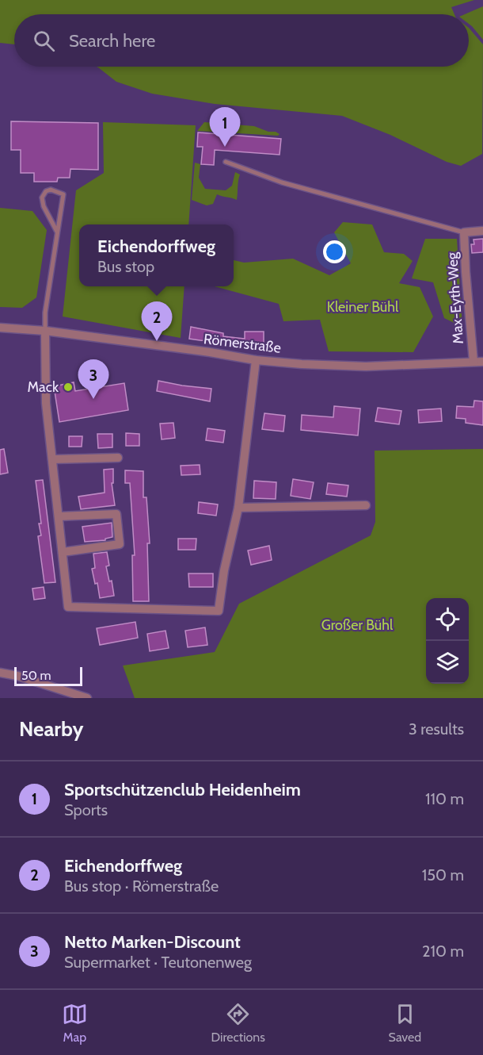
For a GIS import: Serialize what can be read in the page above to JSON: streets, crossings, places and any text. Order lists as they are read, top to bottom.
{
  "streets": {
    "street": ["Max-Eyth-Weg", "Römerstraße"]
  },
  "crossings": [
    ["Max-Eyth-Weg", "Römerstraße"]
  ],
  "parks": ["Kleiner Bühl", "Großer Bühl"],
  "places": ["Mack"],
  "scale_bar": "50 m",
  "page": {
    "search": "Search here",
    "pins": ["1", "2", "3"],
    "popup": ["Eichendorffweg", "Bus stop"],
    "scale": "50 m",
    "heading": ["Nearby", "3 results"],
    "list": [
      {
        "mark": "1",
        "name": "Sportschützenclub Heidenheim",
        "note": "Sports",
        "value": "110 m"
      },
      {
        "mark": "2",
        "name": "Eichendorffweg",
        "note": "Bus stop · Römerstraße",
        "value": "150 m"
      },
      {
        "mark": "3",
        "name": "Netto Marken-Discount",
        "note": "Supermarket · Teutonenweg",
        "value": "210 m"
      }
    ],
    "nav": ["Map", "Directions", "Saved"]
  }
}
